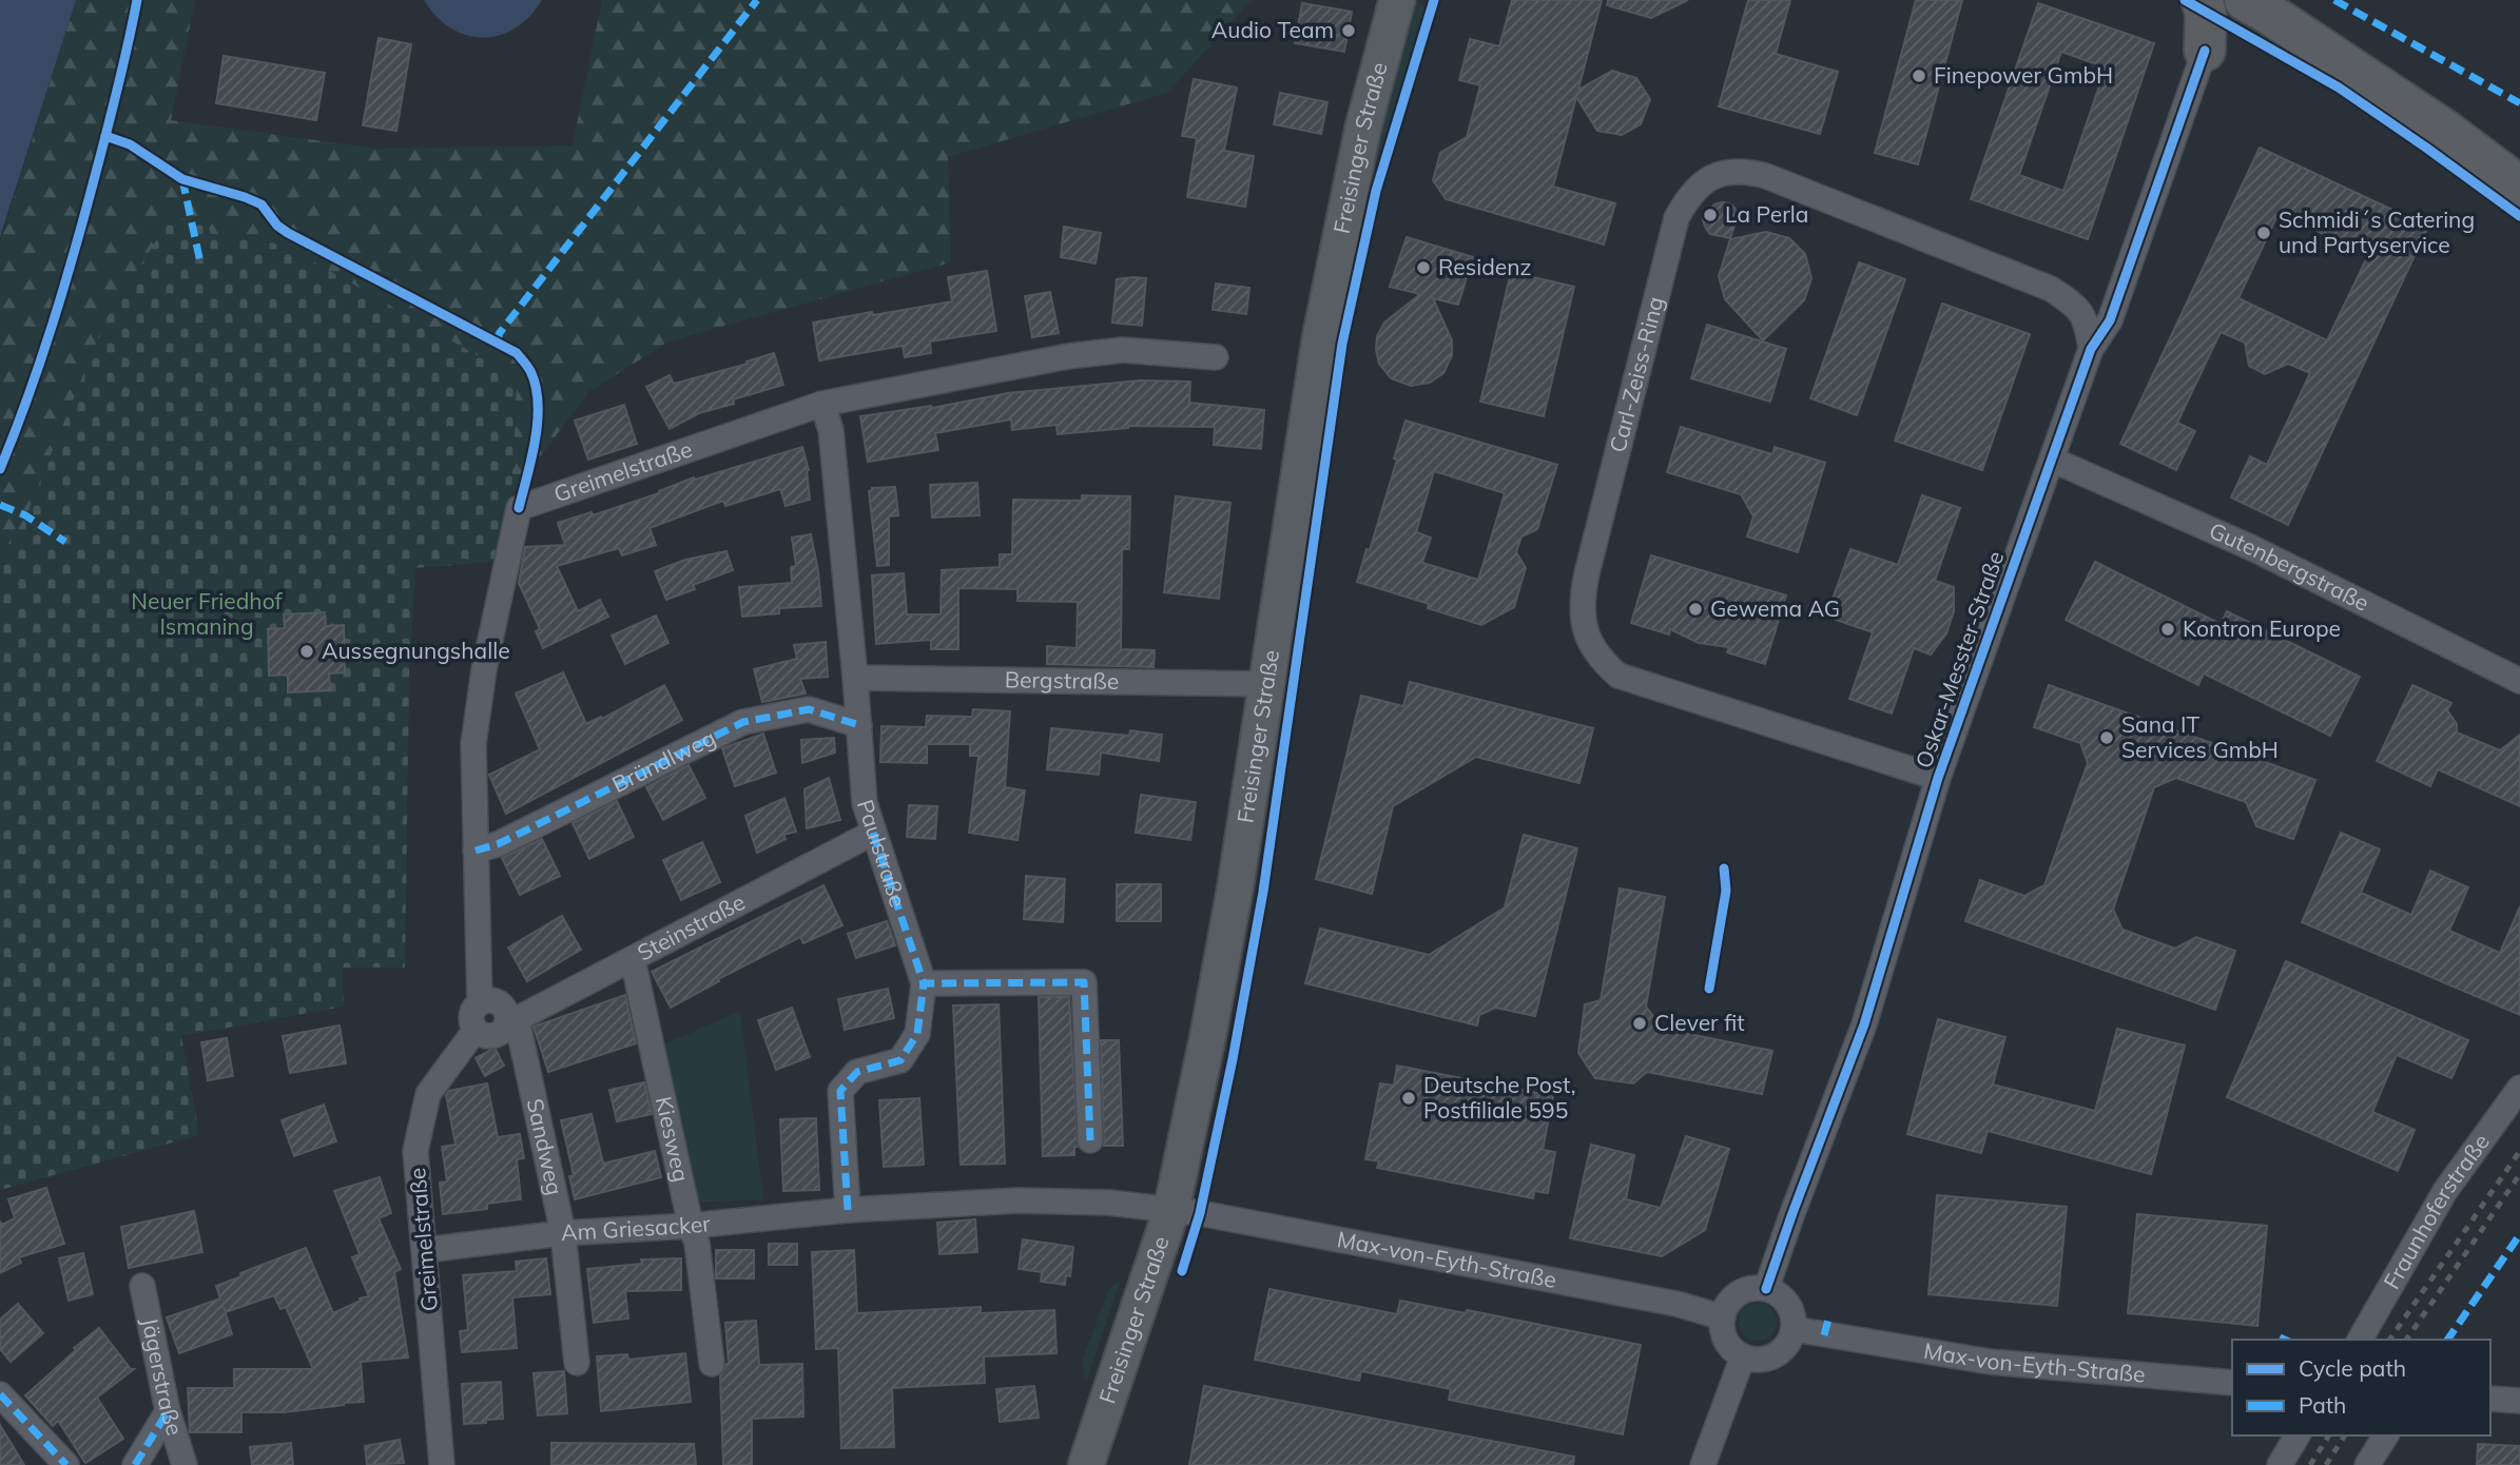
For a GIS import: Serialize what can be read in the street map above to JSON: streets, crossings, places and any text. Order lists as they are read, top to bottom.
{
  "streets": {
    "main road": ["Freisinger Straße"],
    "street": [
      "Carl-Zeiss-Ring",
      "Greimelstraße",
      "Gutenbergstraße",
      "Oskar-Messter-Straße",
      "Bergstraße",
      "Bründlweg",
      "Paulstraße",
      "Steinstraße",
      "Kiesweg",
      "Sandweg",
      "Fraunhoferstraße",
      "Am Griesacker",
      "Max-von-Eyth-Straße",
      "Jägerstraße"
    ]
  },
  "crossings": [
    ["Freisinger Straße", "Bergstraße"],
    ["Freisinger Straße", "Am Griesacker"],
    ["Freisinger Straße", "Max-von-Eyth-Straße"],
    ["Carl-Zeiss-Ring", "Oskar-Messter-Straße"],
    ["Greimelstraße", "Bründlweg"],
    ["Greimelstraße", "Paulstraße"],
    ["Greimelstraße", "Steinstraße"],
    ["Greimelstraße", "Sandweg"],
    ["Greimelstraße", "Am Griesacker"],
    ["Gutenbergstraße", "Oskar-Messter-Straße"],
    ["Oskar-Messter-Straße", "Max-von-Eyth-Straße"],
    ["Bergstraße", "Paulstraße"],
    ["Bründlweg", "Paulstraße"],
    ["Paulstraße", "Steinstraße"],
    ["Steinstraße", "Kiesweg"],
    ["Steinstraße", "Sandweg"],
    ["Kiesweg", "Am Griesacker"],
    ["Sandweg", "Am Griesacker"],
    ["Am Griesacker", "Max-von-Eyth-Straße"]
  ],
  "parks": ["Neuer Friedhof Ismaning"],
  "places": [
    "Audio Team",
    "Finepower GmbH",
    "La Perla",
    "Schmidi´s Catering und Partyservice",
    "Residenz",
    "Gewema AG",
    "Kontron Europe",
    "Aussegnungshalle",
    "Sana IT Services GmbH",
    "Clever fit",
    "Deutsche Post, Postfiliale 595"
  ],
  "legend": ["Cycle path", "Path"]
}
